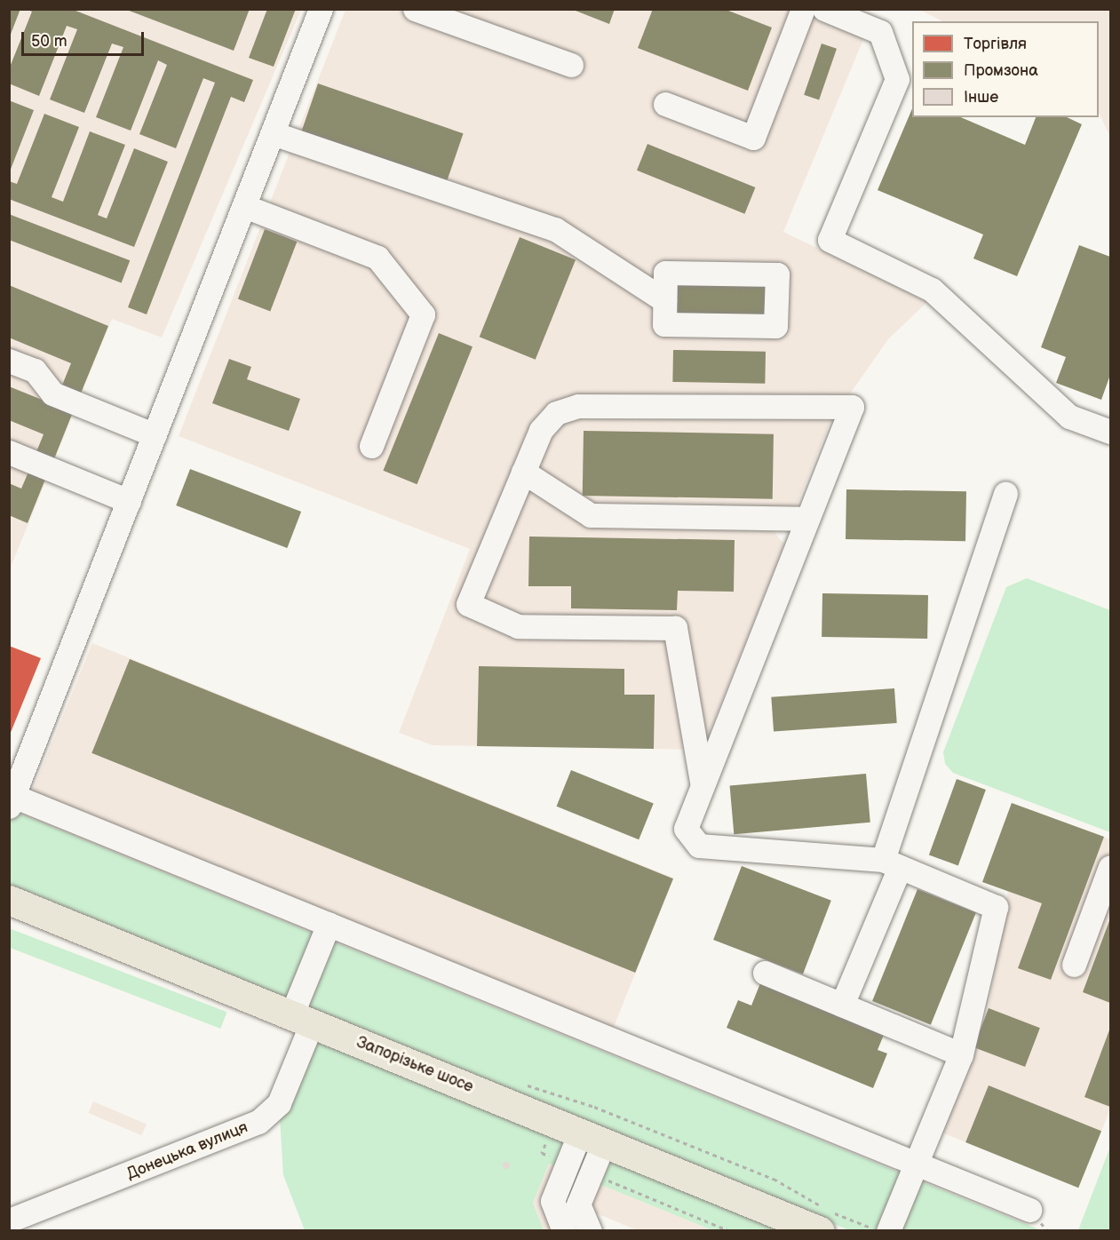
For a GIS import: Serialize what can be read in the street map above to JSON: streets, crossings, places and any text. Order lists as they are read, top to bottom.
{
  "streets": {
    "main road": ["Запорізьке шосе"],
    "street": ["Донецька вулиця"]
  },
  "crossings": [
    ["Запорізьке шосе", "Донецька вулиця"]
  ],
  "legend": ["Торгівля", "Промзона", "Інше"],
  "scale_bar": "50 m"
}
